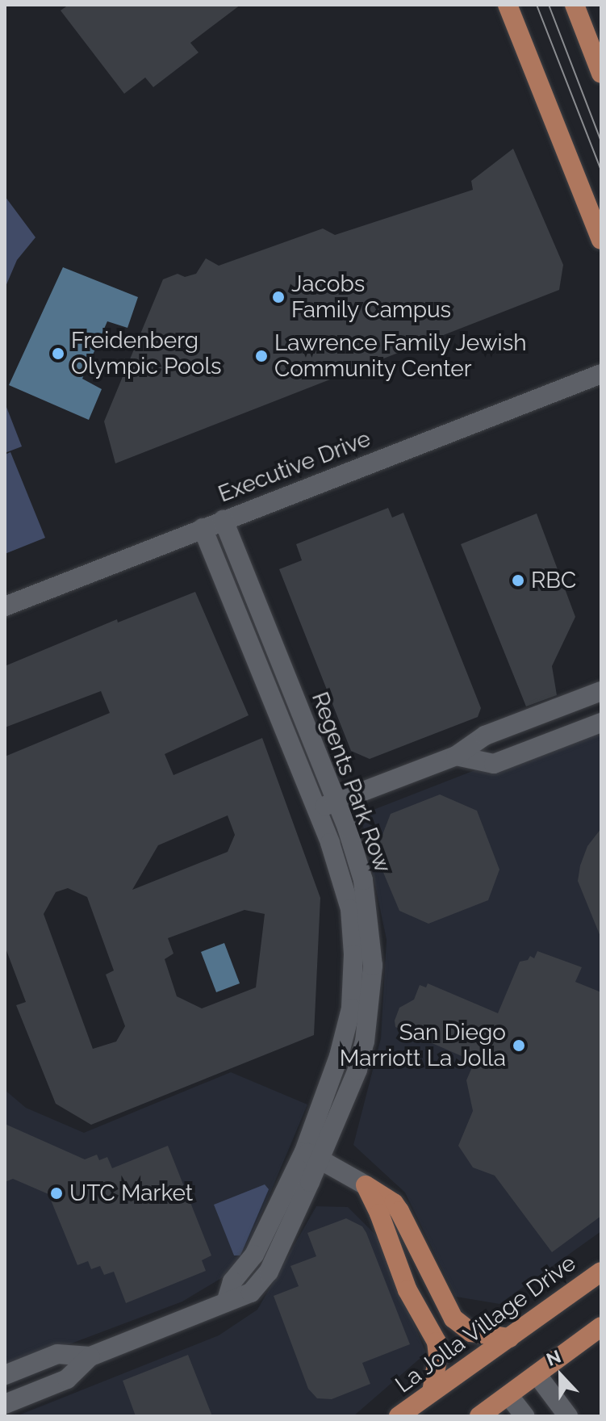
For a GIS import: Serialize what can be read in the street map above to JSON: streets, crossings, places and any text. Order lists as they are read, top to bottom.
{
  "streets": {
    "main road": ["La Jolla Village Drive"],
    "street": ["Executive Drive", "Regents Park Row"]
  },
  "crossings": [
    ["Executive Drive", "Regents Park Row"]
  ],
  "places": [
    "Jacobs Family Campus",
    "Freidenberg Olympic Pools",
    "Lawrence Family Jewish Community Center",
    "RBC",
    "San Diego Marriott La Jolla",
    "UTC Market"
  ],
  "north": "top"
}
